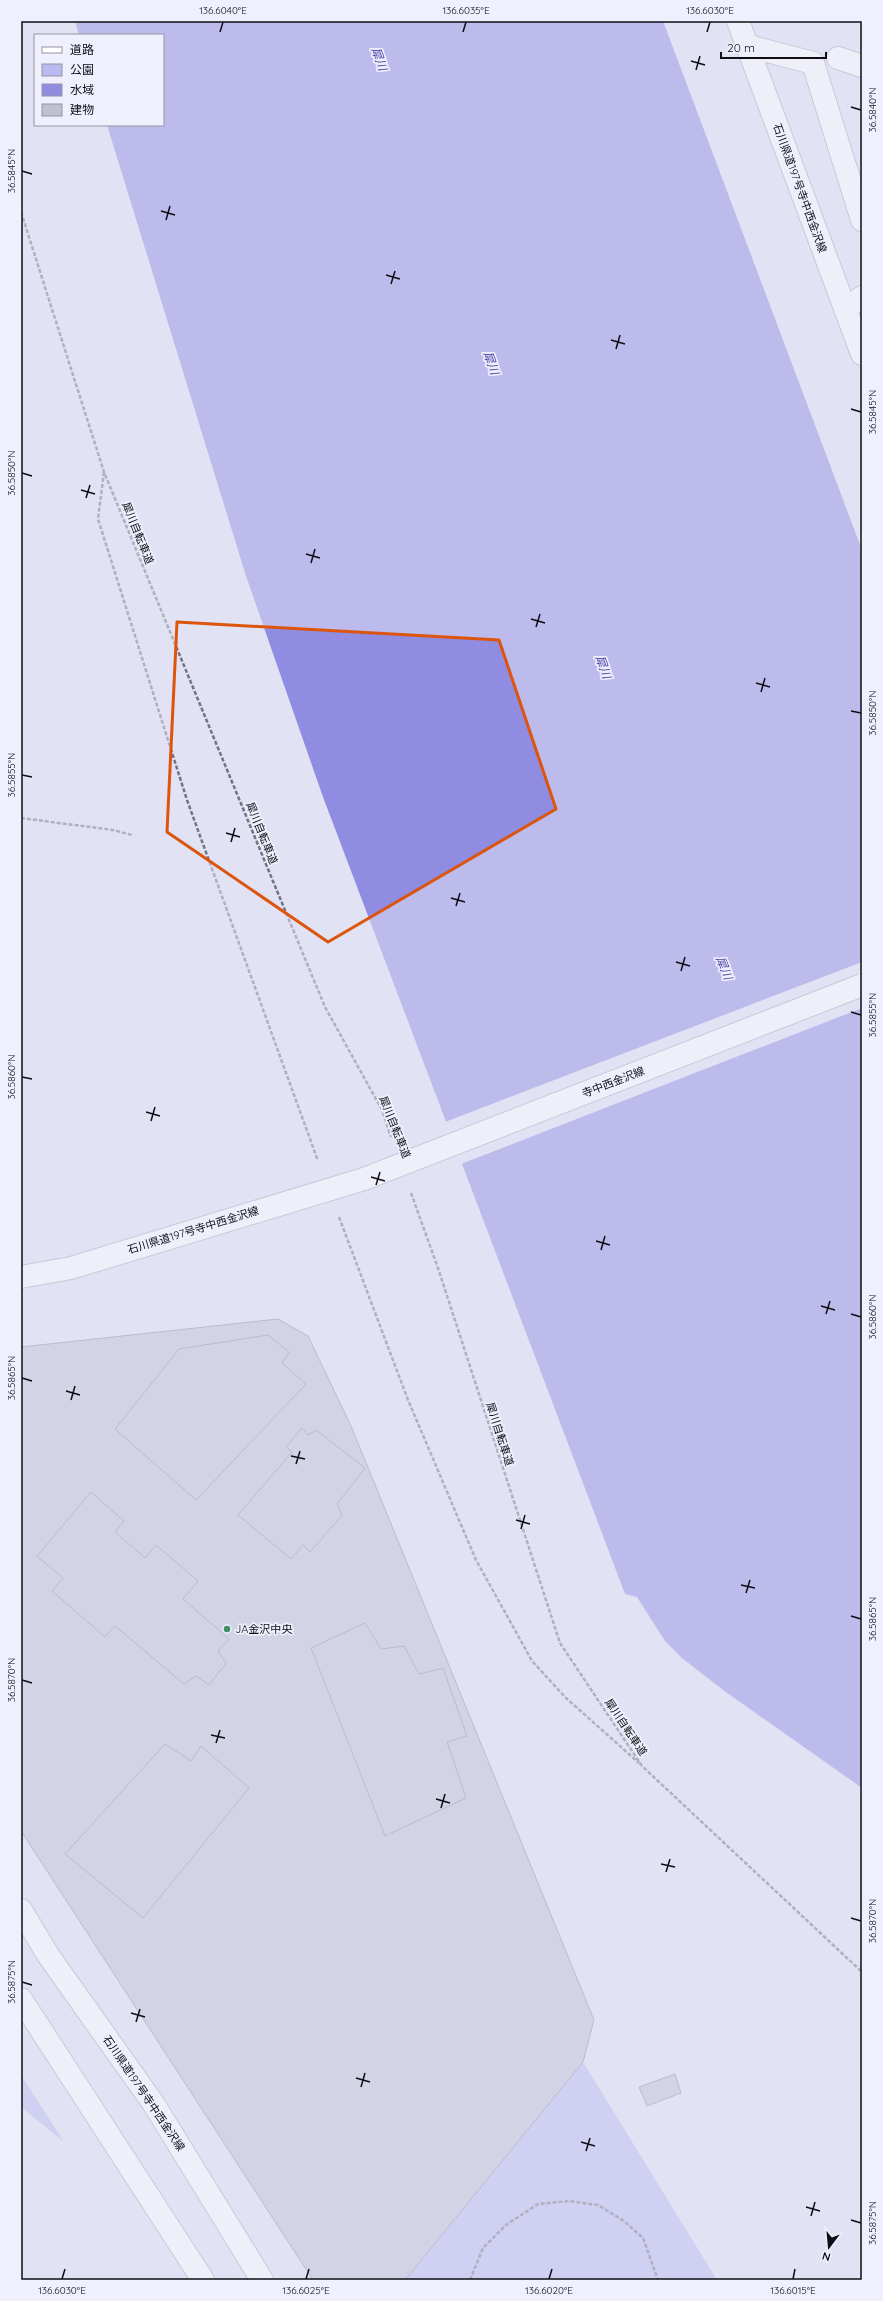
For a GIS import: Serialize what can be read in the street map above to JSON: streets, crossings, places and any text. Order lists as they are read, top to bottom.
{
  "streets": {
    "main road": ["石川県道197号寺中西金沢線", "寺中西金沢線"],
    "path": ["犀川自転車道"]
  },
  "crossings": [
    ["石川県道197号寺中西金沢線", "寺中西金沢線"]
  ],
  "water": ["犀川"],
  "places": ["JA金沢中央"],
  "legend": [
    "道路",
    "公園",
    "水域",
    "建物"
  ],
  "scale_bar": "20 m",
  "north": "bottom",
  "coordinates": [
    "136.6040°E",
    "136.6035°E",
    "136.6030°E",
    "36.5840°N",
    "36.5845°N",
    "36.5850°N",
    "36.5855°N",
    "36.5860°N",
    "36.5865°N",
    "36.5870°N",
    "36.5875°N",
    "136.6025°E",
    "136.6020°E",
    "136.6015°E"
  ]
}
